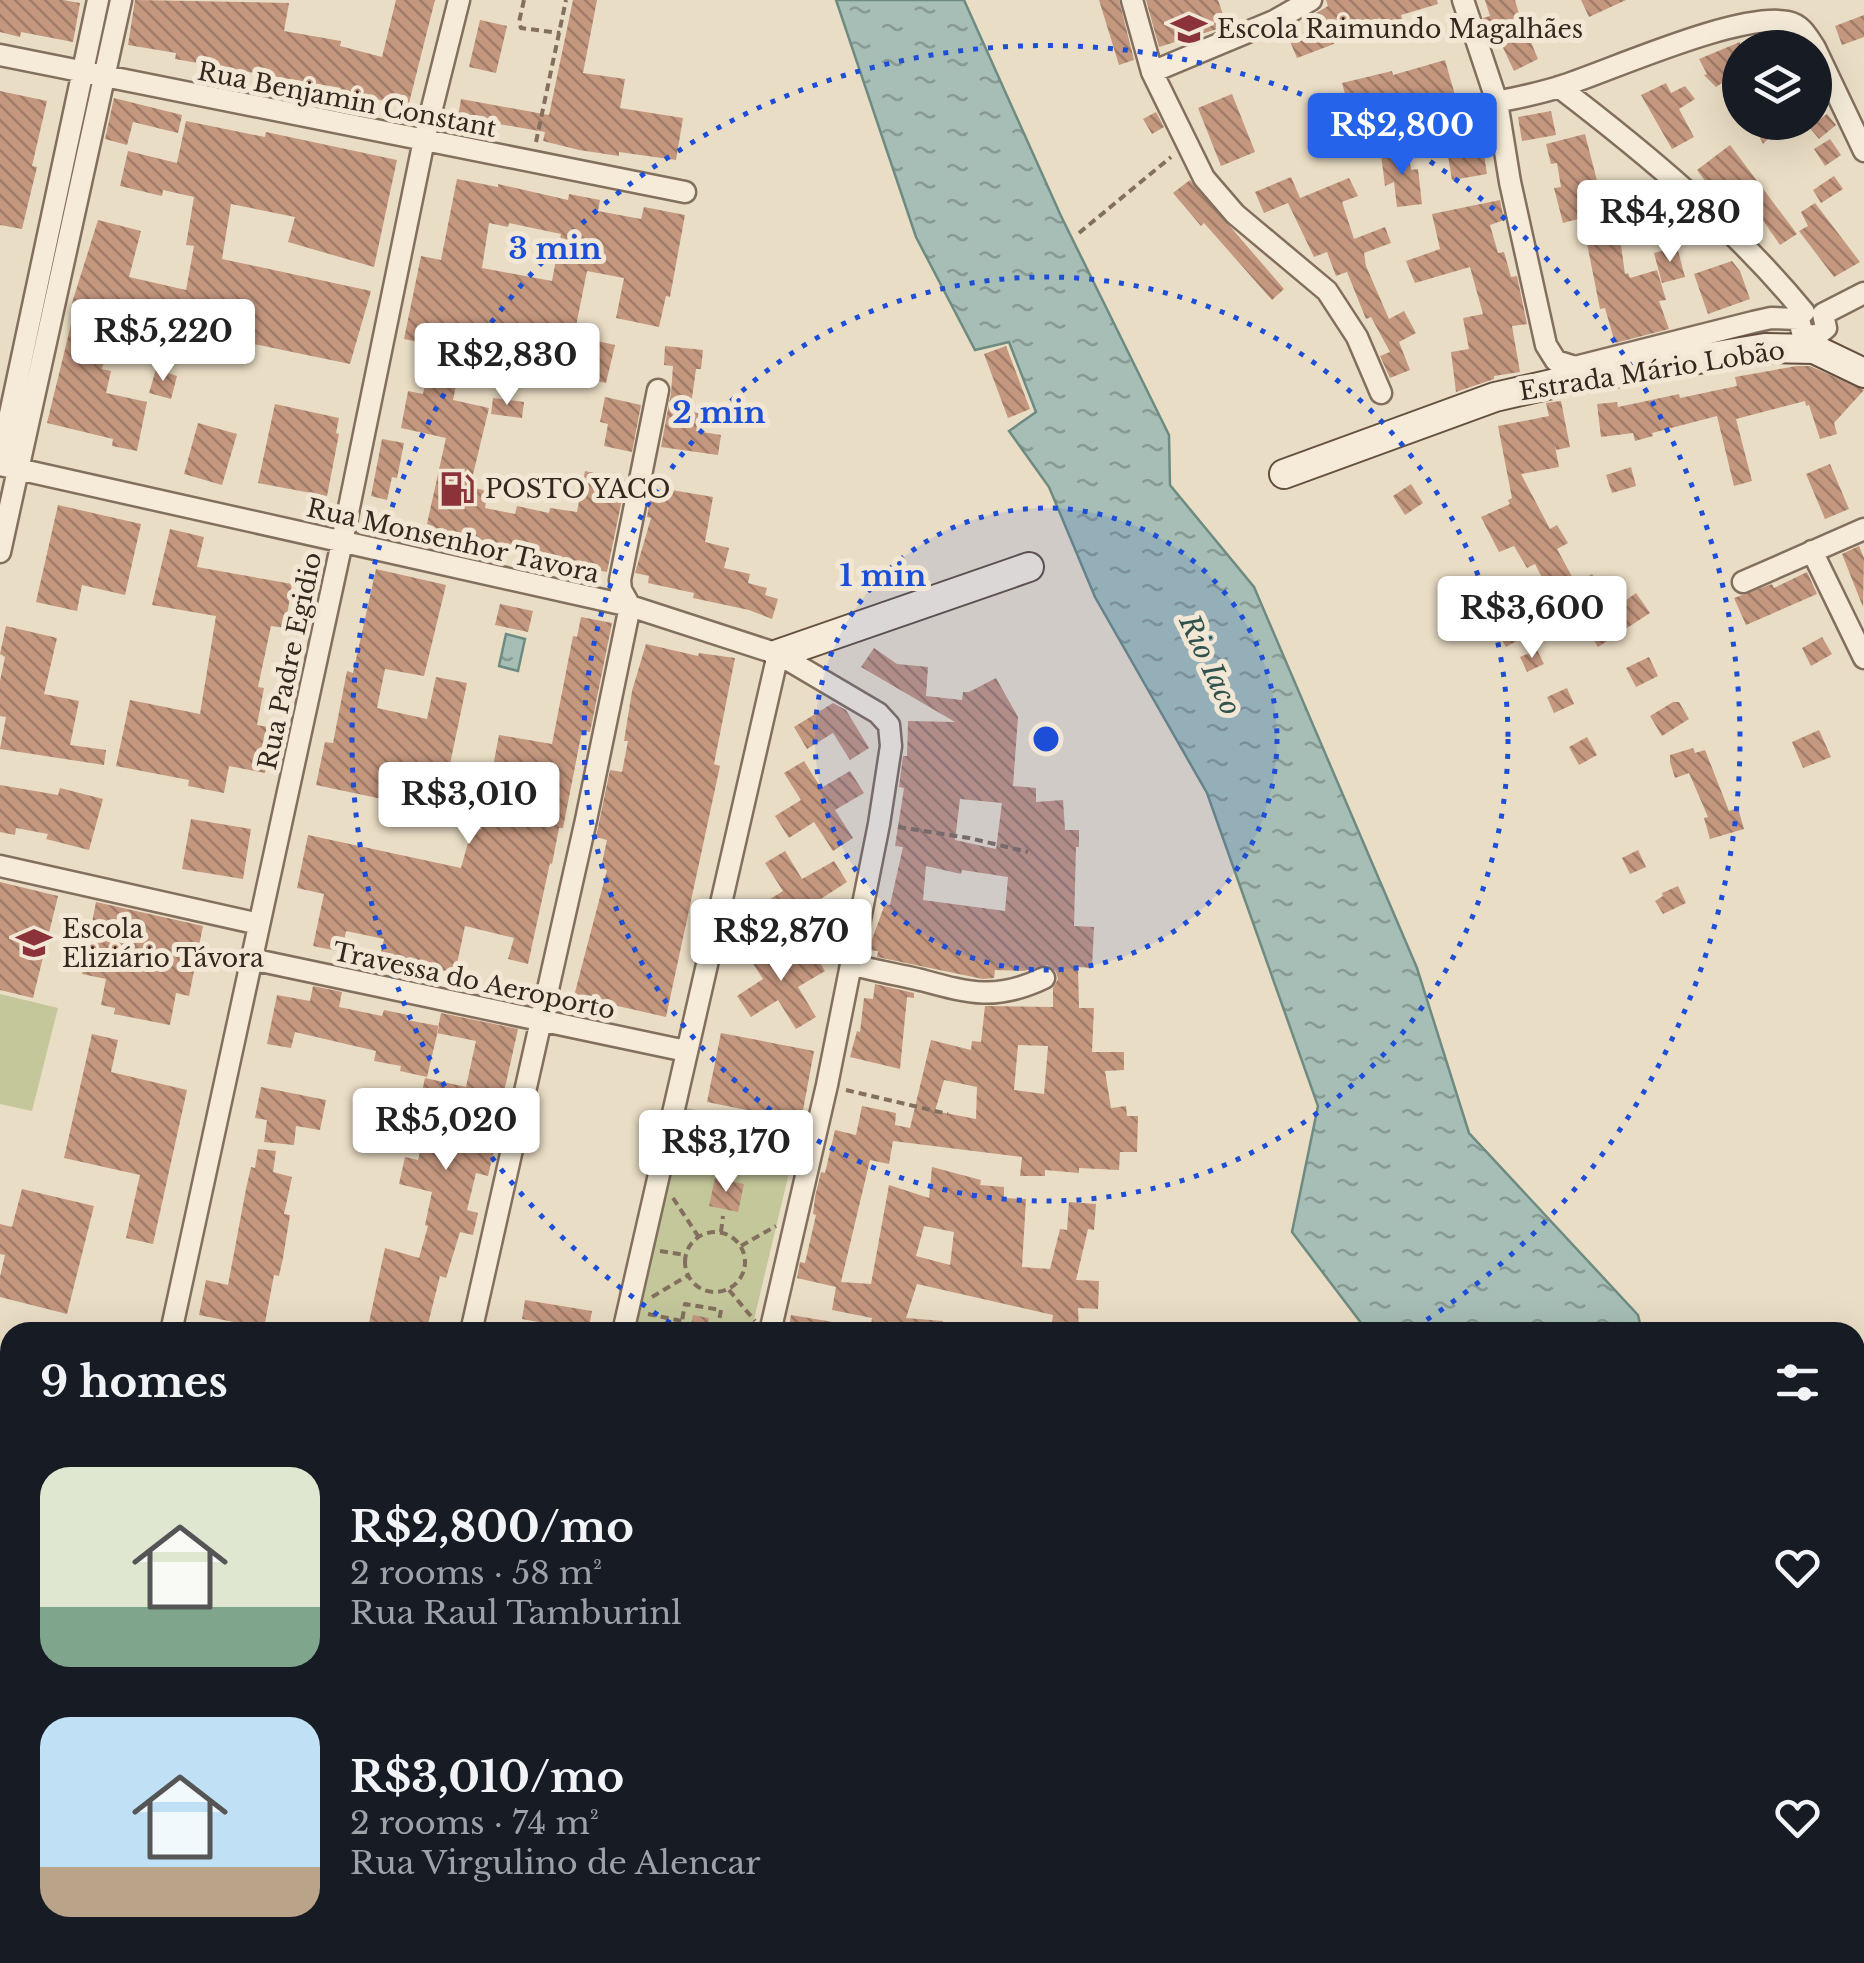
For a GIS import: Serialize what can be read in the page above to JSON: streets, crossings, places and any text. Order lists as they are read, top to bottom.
{
  "streets": {
    "street": [
      "Rua Benjamin Constant",
      "Estrada Mário Lobão",
      "Rua Monsenhor Tavora",
      "Rua Padre Egidio",
      "Travessa do Aeroporto"
    ]
  },
  "crossings": [
    ["Rua Benjamin Constant", "Rua Padre Egidio"],
    ["Rua Monsenhor Tavora", "Rua Padre Egidio"],
    ["Rua Padre Egidio", "Travessa do Aeroporto"]
  ],
  "water": ["Rio Iaco"],
  "places": {
    "school or university": ["Escola Raimundo Magalhães", "Escola Eliziário Távora"],
    "fuel station": ["POSTO YACO"]
  },
  "page": {
    "price": [
      "R$2,800",
      "R$4,280",
      "R$5,220",
      "R$2,830",
      "R$3,600",
      "R$3,010",
      "R$2,870",
      "R$5,020",
      "R$3,170"
    ],
    "heading": "9 homes",
    "list": [
      {
        "name": "R$2,800/mo",
        "note": "2 rooms · 58 m² · Rua Raul Tamburinl"
      },
      {
        "name": "R$3,010/mo",
        "note": "2 rooms · 74 m² · Rua Virgulino de Alencar"
      }
    ]
  },
  "rings": ["3 min", "2 min", "1 min"]
}
